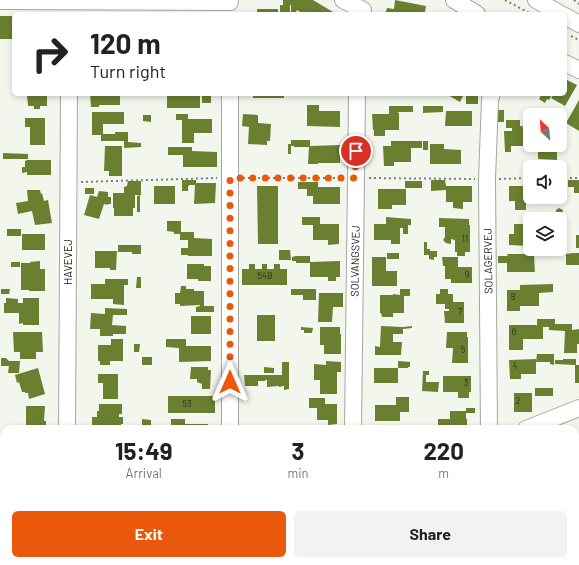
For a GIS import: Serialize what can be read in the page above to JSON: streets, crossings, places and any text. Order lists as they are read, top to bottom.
{
  "streets": {
    "street": ["SOLVANGSVEJ", "SOLAGERVEJ", "HAVEVEJ"]
  },
  "house_numbers": [
    "11",
    "9",
    "54B",
    "8",
    "7",
    "6",
    "5",
    "4",
    "3",
    "2",
    "53"
  ],
  "north": "top left",
  "page": {
    "turn": ["120 m", "Turn right"],
    "eta": [
      "15:49",
      "Arrival",
      "3",
      "min",
      "220",
      "m"
    ],
    "buttons": ["Exit", "Share"]
  }
}
